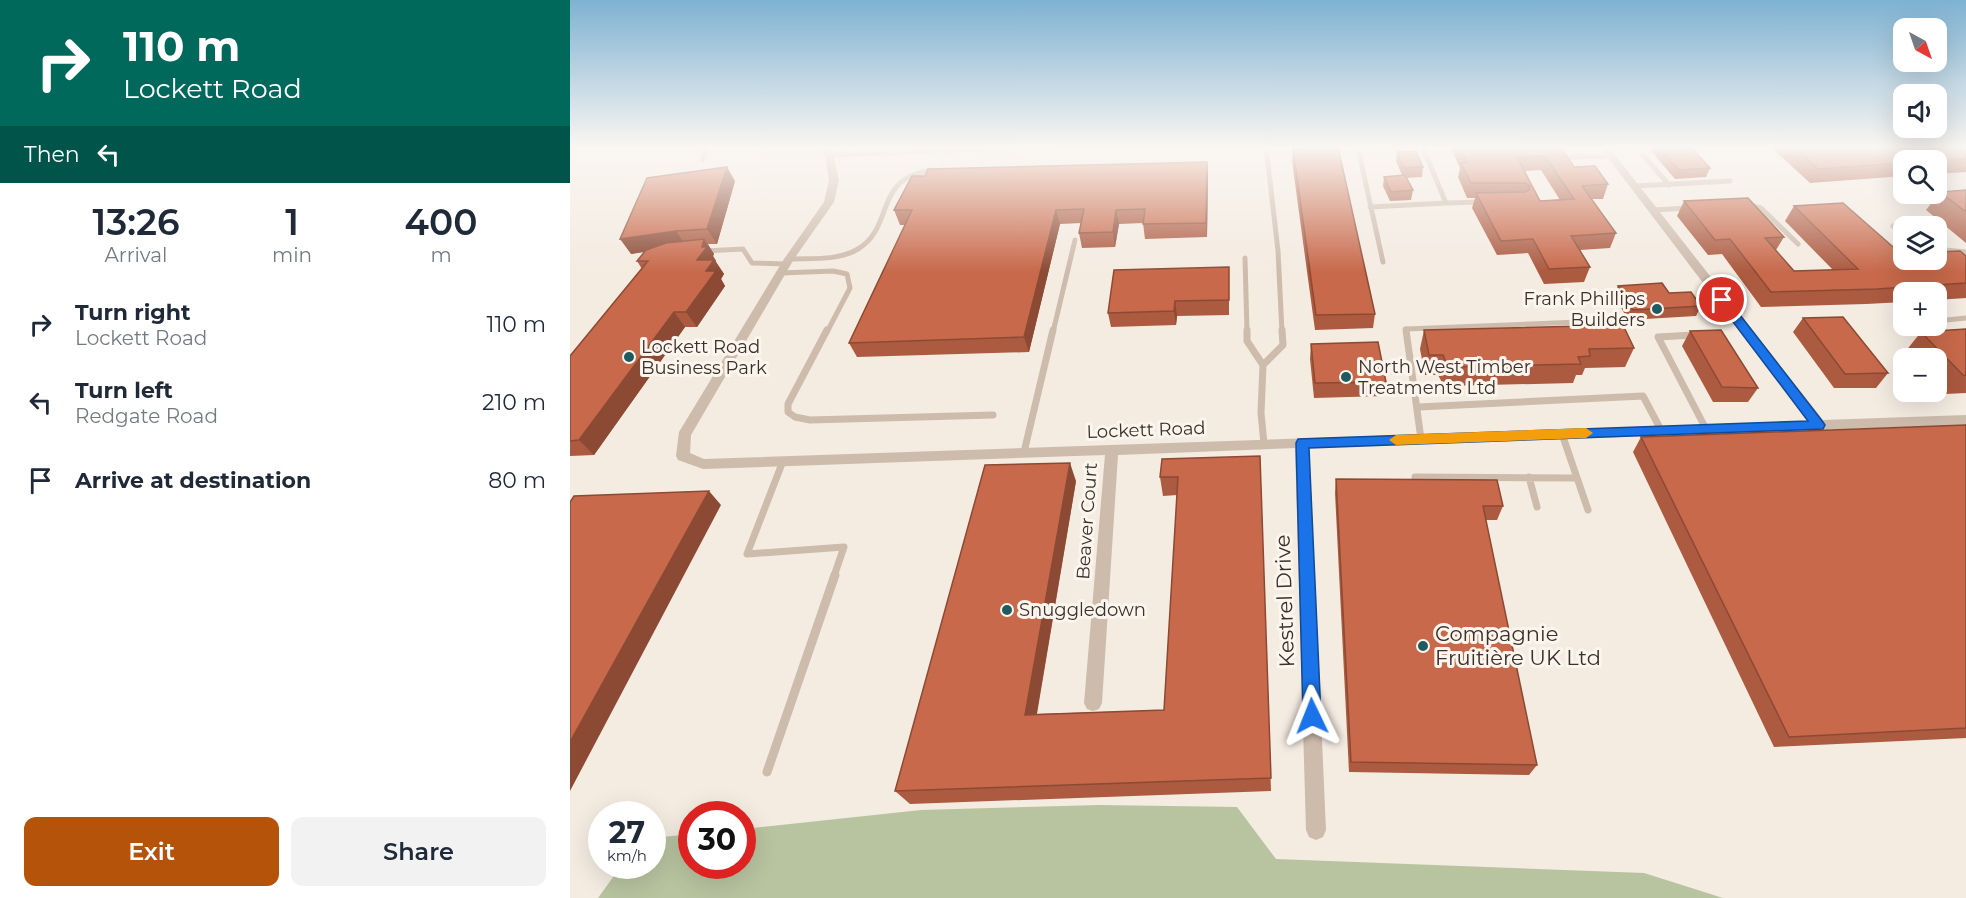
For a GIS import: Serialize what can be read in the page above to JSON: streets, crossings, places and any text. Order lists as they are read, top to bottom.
{
  "streets": {
    "street": ["Lockett Road", "Beaver Court", "Kestrel Drive"]
  },
  "crossings": [
    ["Lockett Road", "Beaver Court"],
    ["Lockett Road", "Kestrel Drive"]
  ],
  "places": [
    "Frank Phillips Builders",
    "Lockett Road Business Park",
    "North West Timber Treatments Ltd",
    "Snuggledown",
    "Compagnie Fruitière UK Ltd"
  ],
  "north": "bottom right",
  "page": {
    "turn": ["110 m", "Lockett Road"],
    "map_buttons": ["+", "−"],
    "then": "Then",
    "eta": [
      "13:26",
      "Arrival",
      "1",
      "min",
      "400",
      "m"
    ],
    "list": [
      {
        "name": "Turn right",
        "note": "Lockett Road",
        "value": "110 m"
      },
      {
        "name": "Turn left",
        "note": "Redgate Road",
        "value": "210 m"
      },
      {
        "name": "Arrive at destination",
        "value": "80 m"
      }
    ],
    "speed": "27 km/h",
    "limit": "30",
    "buttons": ["Exit", "Share"]
  }
}
